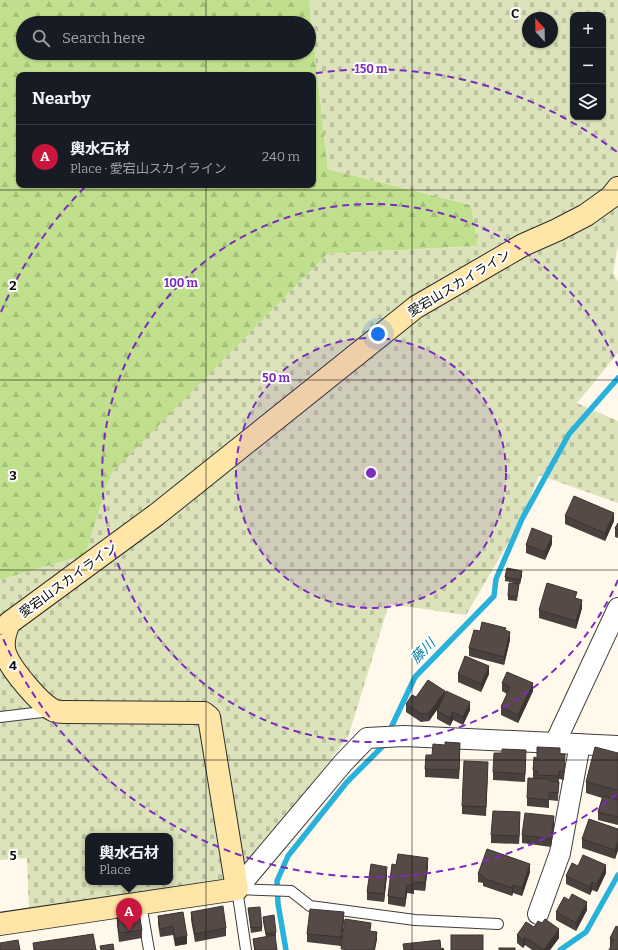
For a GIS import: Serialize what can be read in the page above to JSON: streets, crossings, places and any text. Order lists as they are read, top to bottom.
{
  "streets": {
    "main road": ["愛宕山スカイライン"]
  },
  "water": ["藤川"],
  "north": "top",
  "page": {
    "map_buttons": ["+", "−"],
    "search": "Search here",
    "heading": "Nearby",
    "list": [
      {
        "mark": "A",
        "name": "輿水石材",
        "note": "Place · 愛宕山スカイライン",
        "value": "240 m"
      }
    ],
    "popup": ["輿水石材", "Place"],
    "pins": "A"
  },
  "grid": {
    "columns": ["C"],
    "rows": [
      "2",
      "3",
      "4",
      "5"
    ]
  },
  "rings": ["150 m", "100 m", "50 m"]
}
